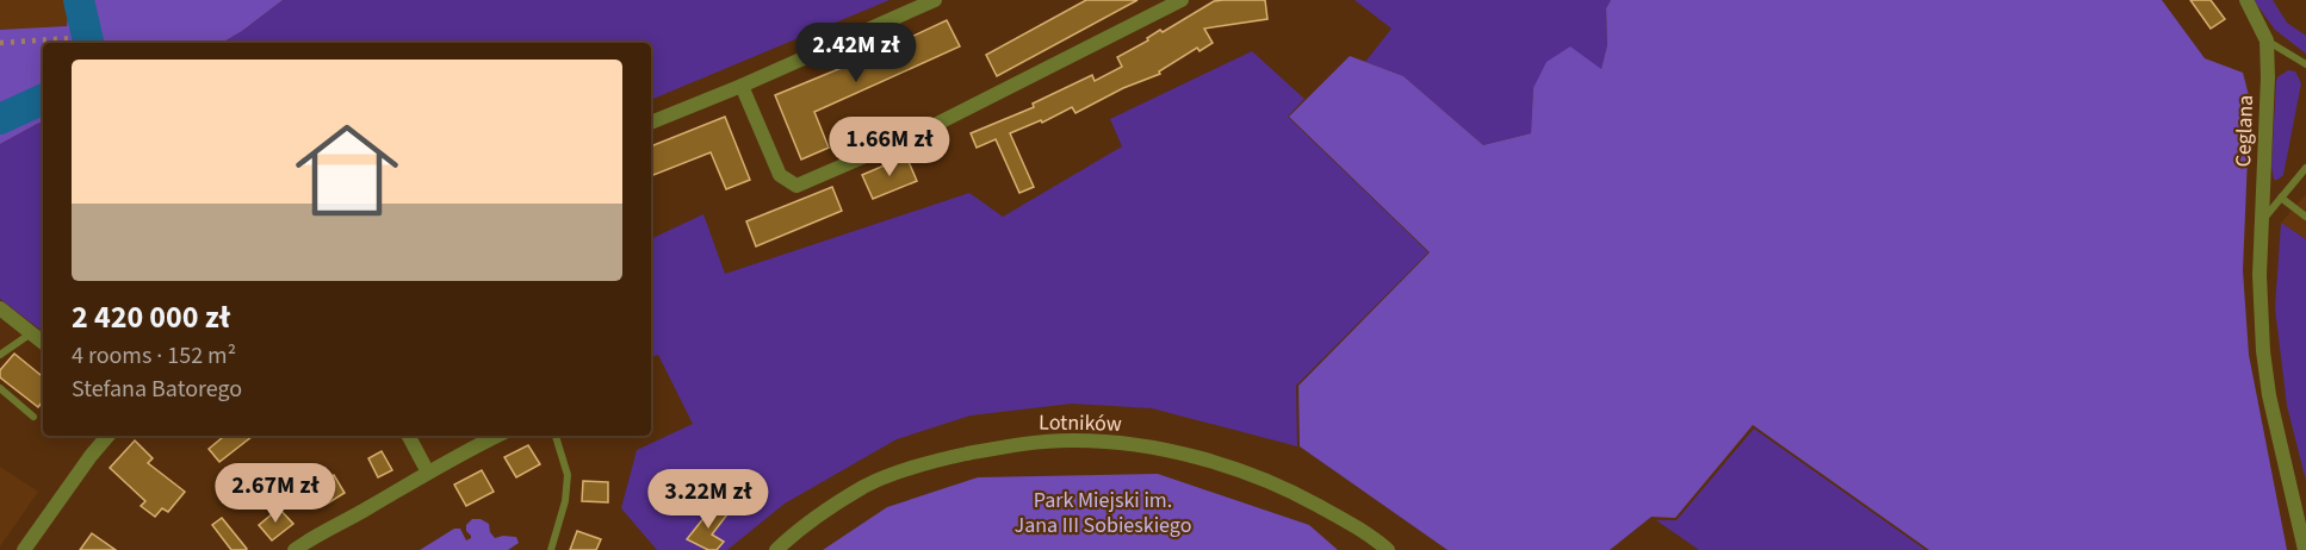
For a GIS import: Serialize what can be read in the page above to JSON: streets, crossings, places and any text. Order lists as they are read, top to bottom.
{
  "streets": {
    "street": ["Ceglana", "Lotników"]
  },
  "parks": ["Park Miejski im. Jana III Sobieskiego"],
  "page": {
    "price": [
      "2.42M zł",
      "1.66M zł",
      "2.67M zł",
      "3.22M zł"
    ],
    "list": [
      {
        "name": "2 420 000 zł",
        "note": "4 rooms · 152 m² · Stefana Batorego"
      }
    ]
  }
}
